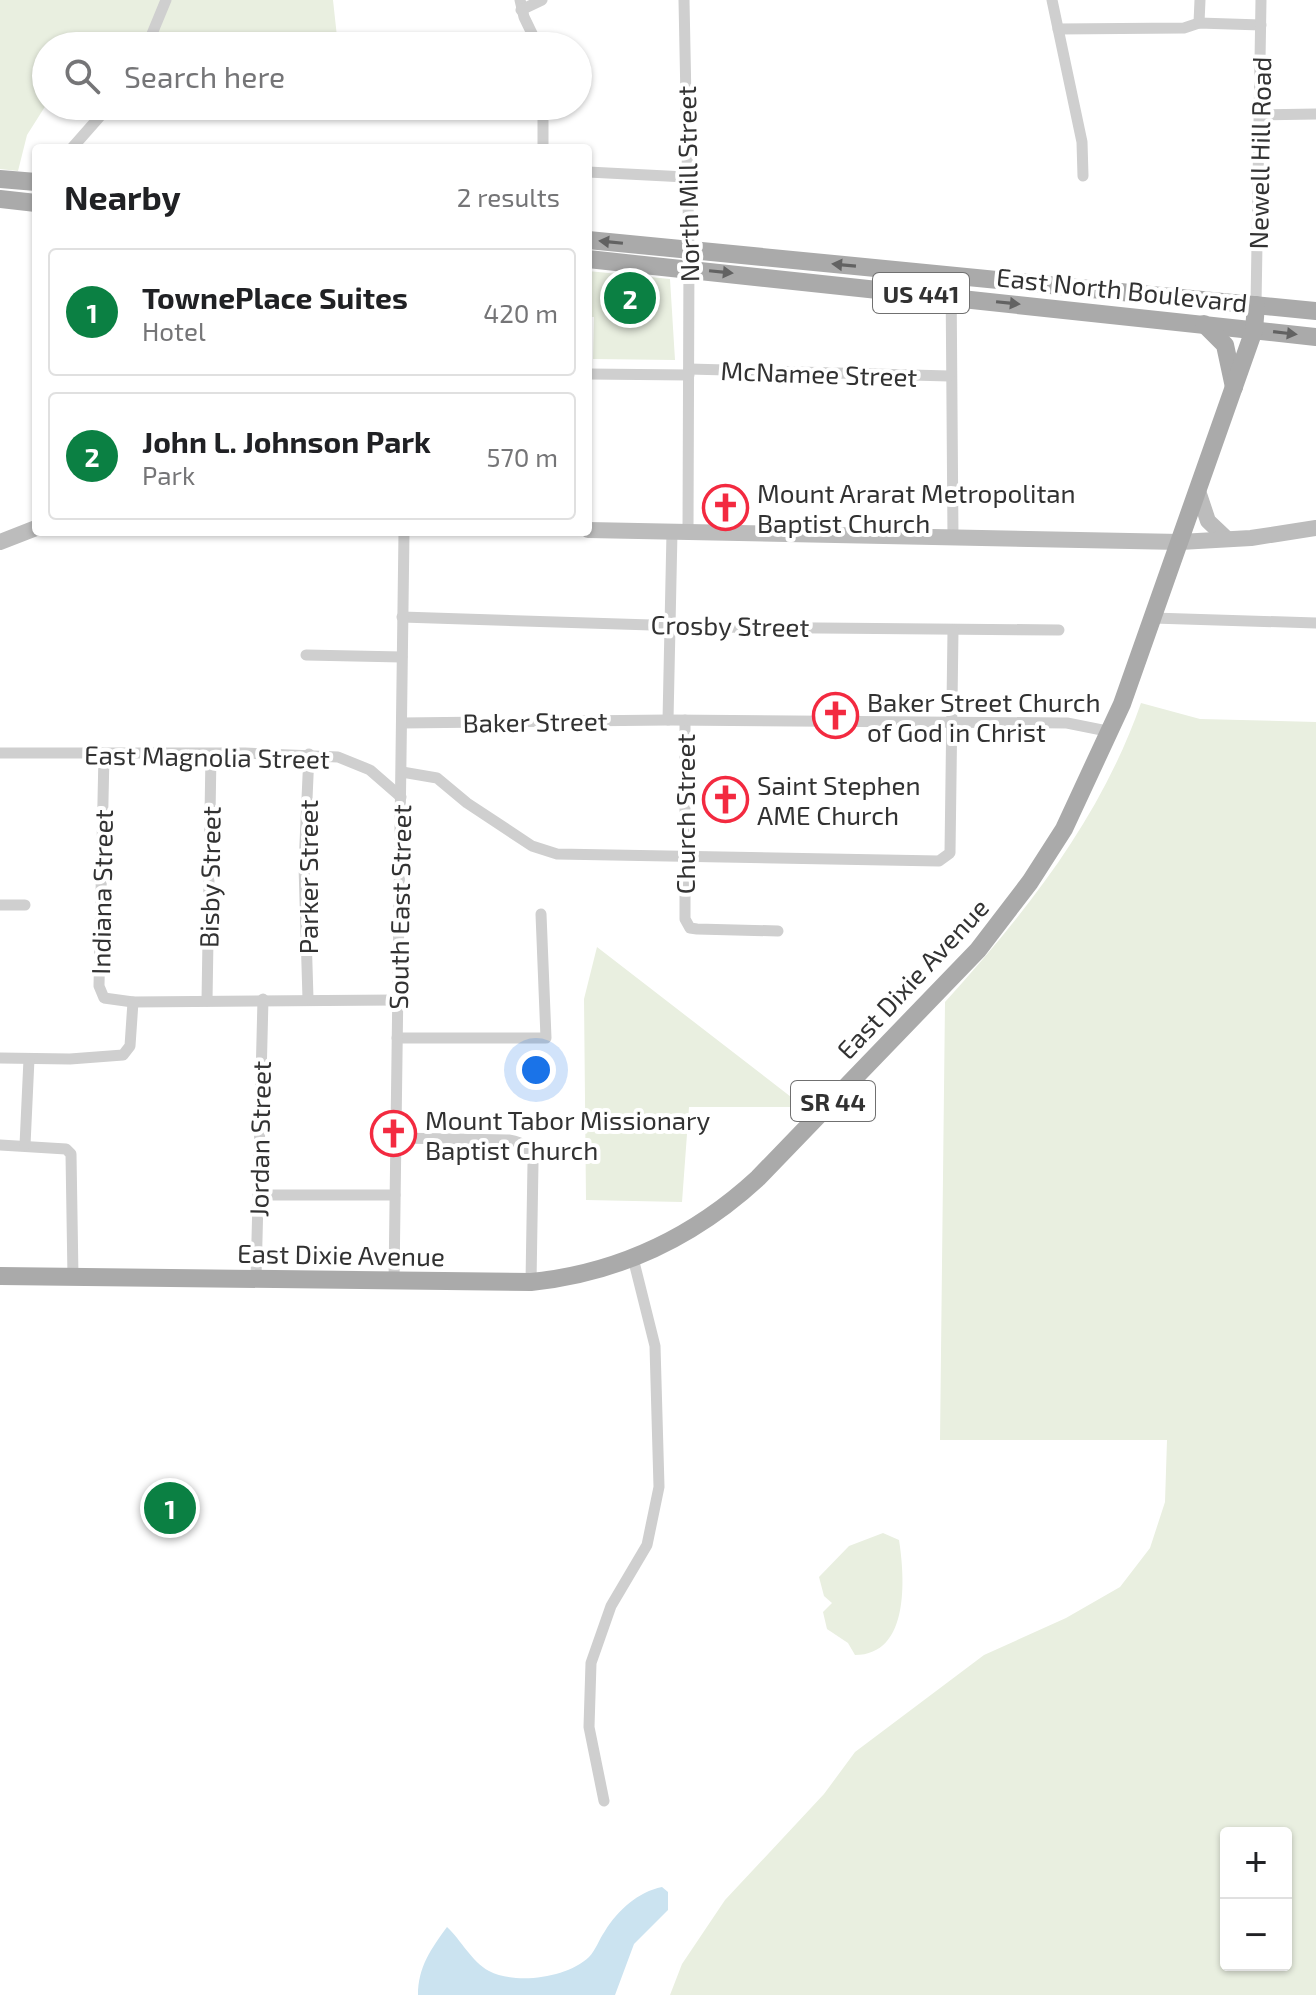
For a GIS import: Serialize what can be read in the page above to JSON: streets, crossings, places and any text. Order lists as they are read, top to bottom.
{
  "streets": {
    "main road": [
      "East North Boulevard",
      "US 441",
      "East Dixie Avenue",
      "SR 44"
    ],
    "street": [
      "Newell Hill Road",
      "North Mill Street",
      "McNamee Street",
      "Crosby Street",
      "Baker Street",
      "East Magnolia Street",
      "Church Street",
      "Bisby Street",
      "Parker Street",
      "Indiana Street",
      "South East Street",
      "Jordan Street"
    ]
  },
  "crossings": [
    ["Newell Hill Road", "East North Boulevard"],
    ["Newell Hill Road", "SR 44"],
    ["North Mill Street", "East North Boulevard"],
    ["North Mill Street", "McNamee Street"],
    ["North Mill Street", "Church Street"],
    ["East North Boulevard", "East Dixie Avenue"],
    ["East North Boulevard", "SR 44"],
    ["Crosby Street", "Church Street"],
    ["Crosby Street", "South East Street"],
    ["Baker Street", "Church Street"],
    ["Baker Street", "South East Street"],
    ["East Magnolia Street", "Bisby Street"],
    ["East Magnolia Street", "Parker Street"],
    ["East Magnolia Street", "Indiana Street"],
    ["East Magnolia Street", "South East Street"],
    ["South East Street", "East Dixie Avenue"],
    ["East Dixie Avenue", "SR 44"],
    ["East Dixie Avenue", "Jordan Street"]
  ],
  "places": {
    "church": [
      "Mount Ararat Metropolitan Baptist Church",
      "Baker Street Church of God in Christ",
      "Saint Stephen AME Church",
      "Mount Tabor Missionary Baptist Church"
    ]
  },
  "page": {
    "search": "Search here",
    "heading": ["Nearby", "2 results"],
    "list": [
      {
        "mark": "1",
        "name": "TownePlace Suites",
        "note": "Hotel",
        "value": "420 m"
      },
      {
        "mark": "2",
        "name": "John L. Johnson Park",
        "note": "Park",
        "value": "570 m"
      }
    ],
    "pins": ["2", "1"],
    "map_buttons": ["+", "−"]
  }
}
